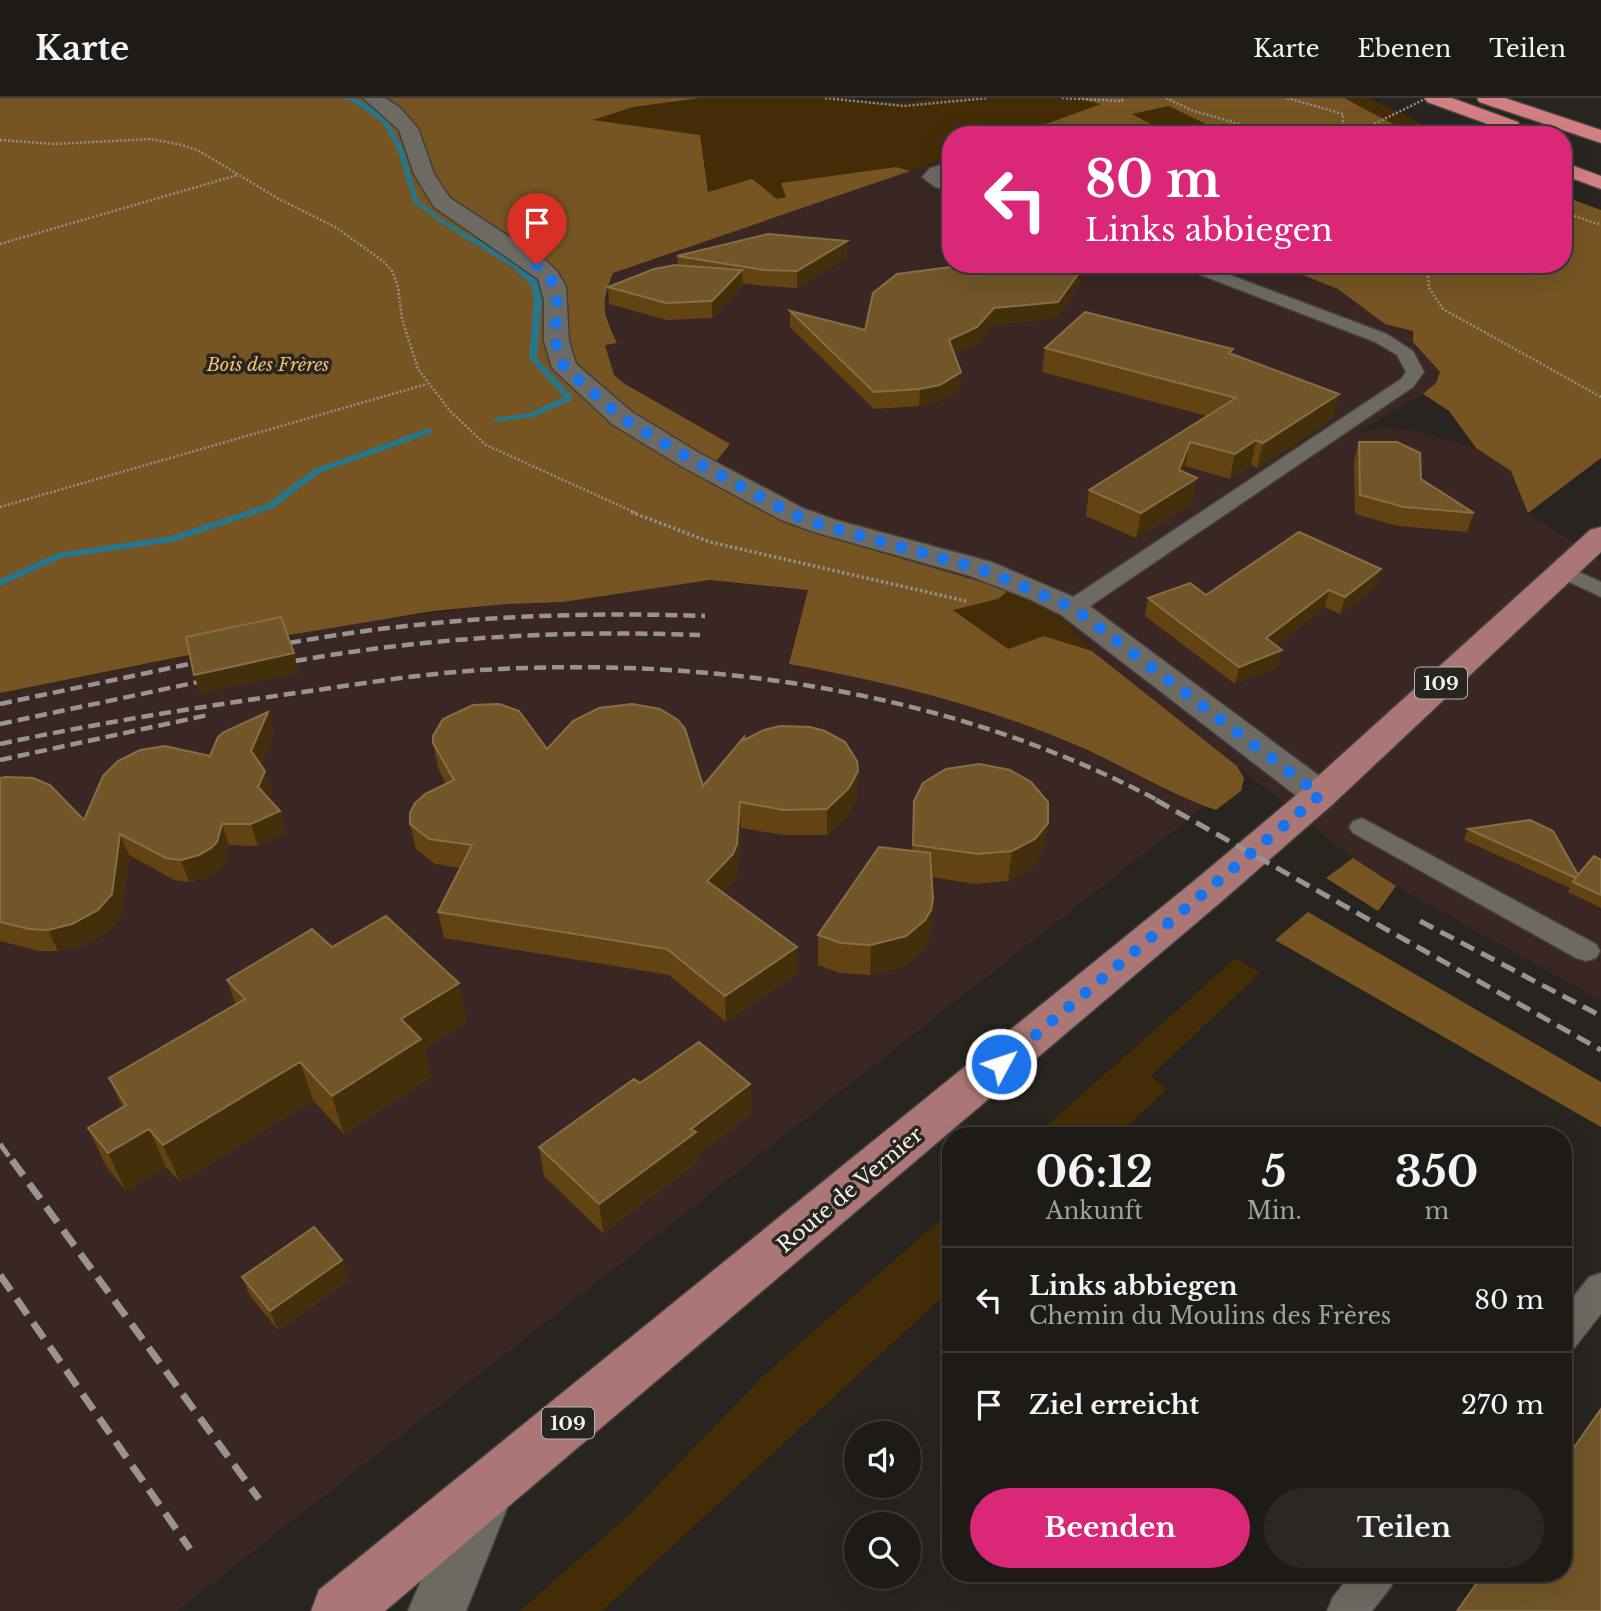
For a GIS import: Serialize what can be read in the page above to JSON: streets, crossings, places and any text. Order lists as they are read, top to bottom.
{
  "streets": {
    "main road": ["109", "Route de Vernier"]
  },
  "parks": ["Bois des Frères"],
  "page": {
    "header": "Karte",
    "nav": ["Karte", "Ebenen", "Teilen"],
    "turn": ["80 m", "Links abbiegen"],
    "eta": [
      "06:12",
      "Ankunft",
      "5",
      "Min.",
      "350",
      "m"
    ],
    "list": [
      {
        "name": "Links abbiegen",
        "note": "Chemin du Moulins des Frères",
        "value": "80 m"
      },
      {
        "name": "Ziel erreicht",
        "value": "270 m"
      }
    ],
    "buttons": ["Beenden", "Teilen"]
  }
}
